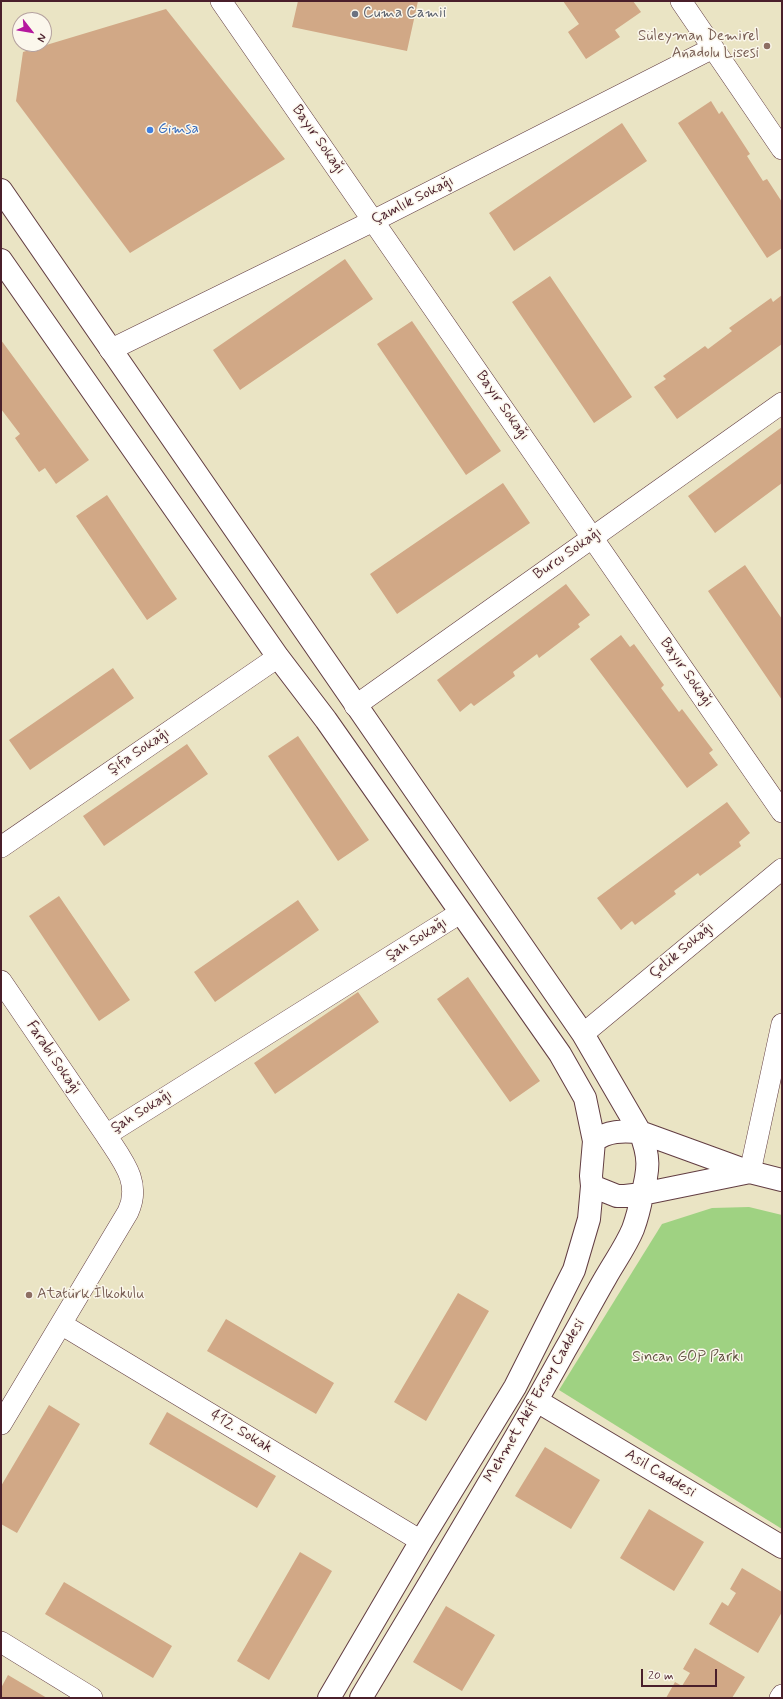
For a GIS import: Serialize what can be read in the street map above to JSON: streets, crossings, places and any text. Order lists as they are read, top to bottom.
{
  "streets": {
    "main road": ["Mehmet Akif Ersoy Caddesi", "Asil Caddesi"],
    "street": [
      "Bayır Sokağı",
      "Çamlık Sokağı",
      "Burcu Sokağı",
      "Şifa Sokağı",
      "Şah Sokağı",
      "Çelik Sokağı",
      "Farabi Sokağı",
      "412. Sokak"
    ]
  },
  "crossings": [
    ["Bayır Sokağı", "Çamlık Sokağı"],
    ["Bayır Sokağı", "Burcu Sokağı"],
    ["Şah Sokağı", "Farabi Sokağı"],
    ["Şah Sokağı", "412. Sokak"],
    ["Mehmet Akif Ersoy Caddesi", "412. Sokak"],
    ["Mehmet Akif Ersoy Caddesi", "Asil Caddesi"]
  ],
  "parks": ["Sincan GOP Parkı"],
  "places": [
    "Cuma Camii",
    "Süleyman Demirel Anadolu Lisesi",
    "Gimsa",
    "Atatürk İlkokulu"
  ],
  "scale_bar": "20 m",
  "north": "bottom right"
}
